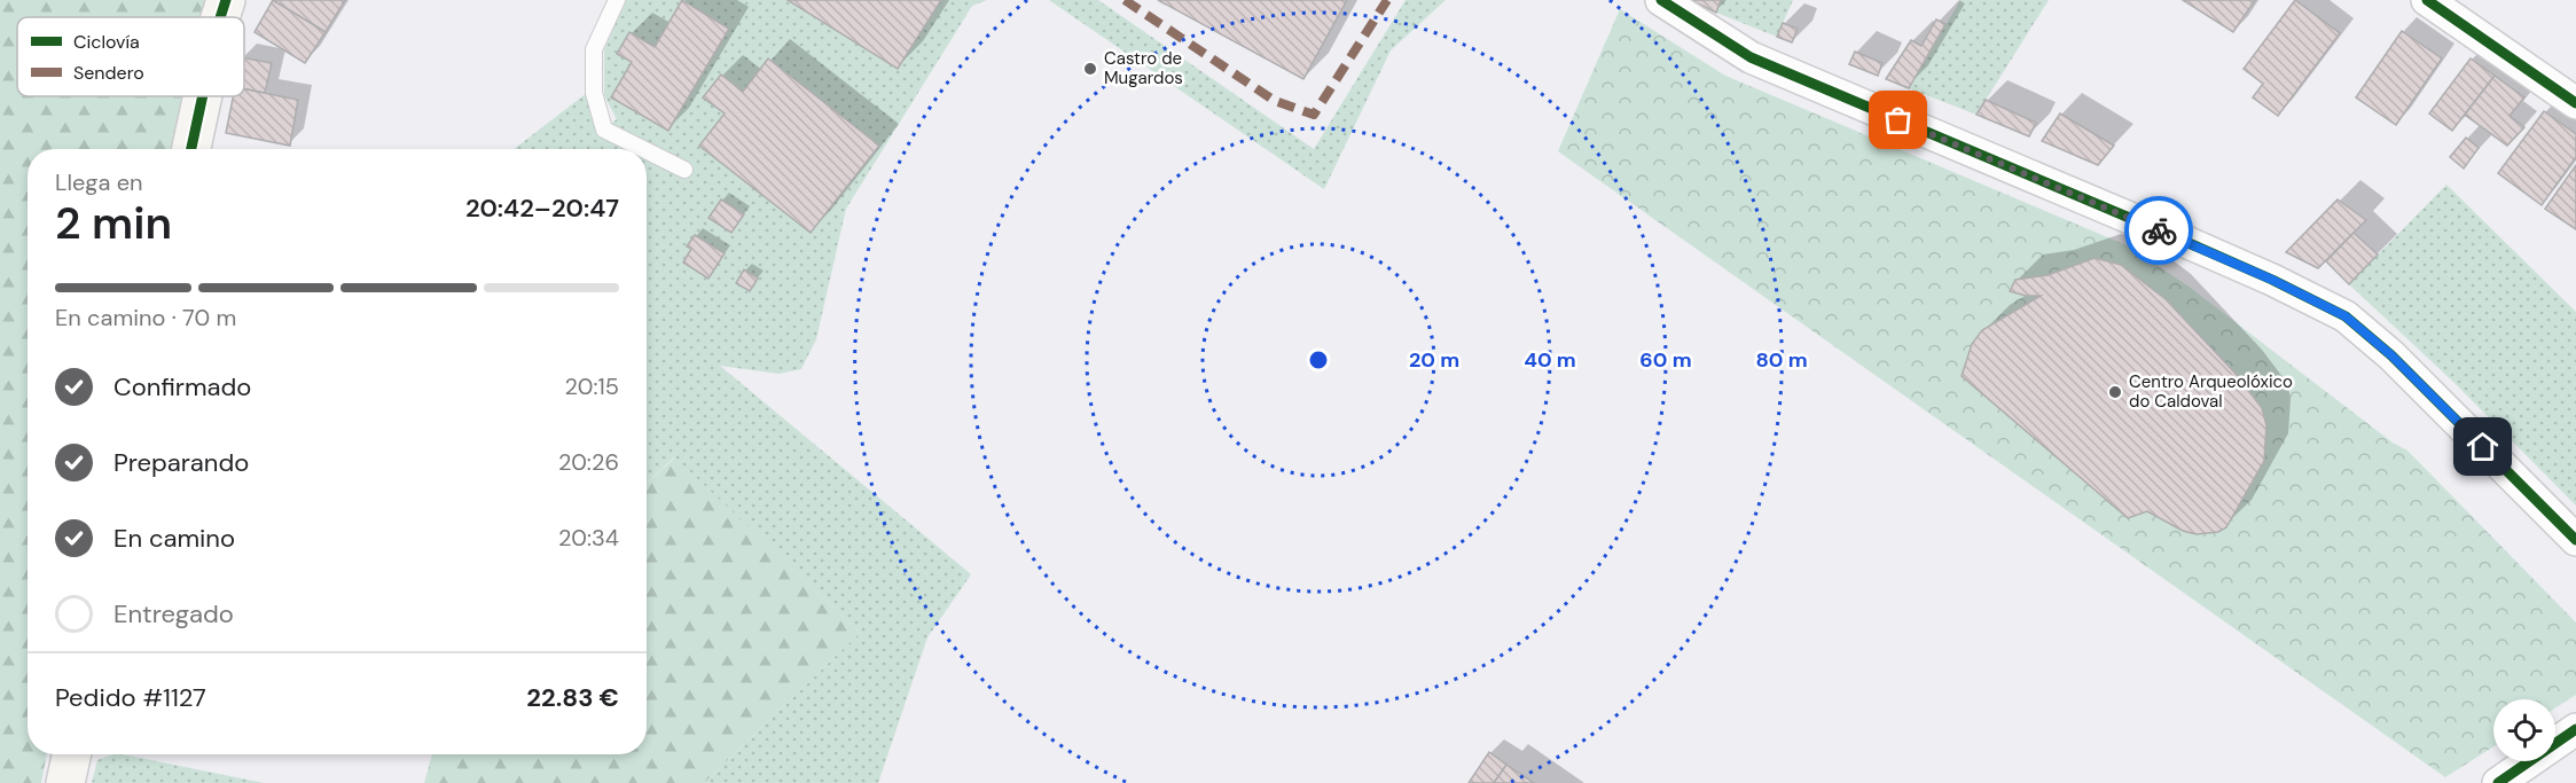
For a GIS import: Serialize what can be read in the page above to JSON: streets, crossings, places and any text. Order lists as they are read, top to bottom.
{
  "places": ["Castro de Mugardos", "Centro Arqueolóxico do Caldoval"],
  "legend": ["Ciclovía", "Sendero"],
  "page": {
    "heading": ["2 min", "Llega en", "20:42–20:47"],
    "panel": ["Pedido #1127", "22.83 €"],
    "bar": "En camino · 70 m",
    "list": [
      ["Confirmado", "20:15"],
      ["Preparando", "20:26"],
      ["En camino", "20:34"],
      "Entregado"
    ]
  },
  "rings": [
    "20 m",
    "40 m",
    "60 m",
    "80 m"
  ]
}
